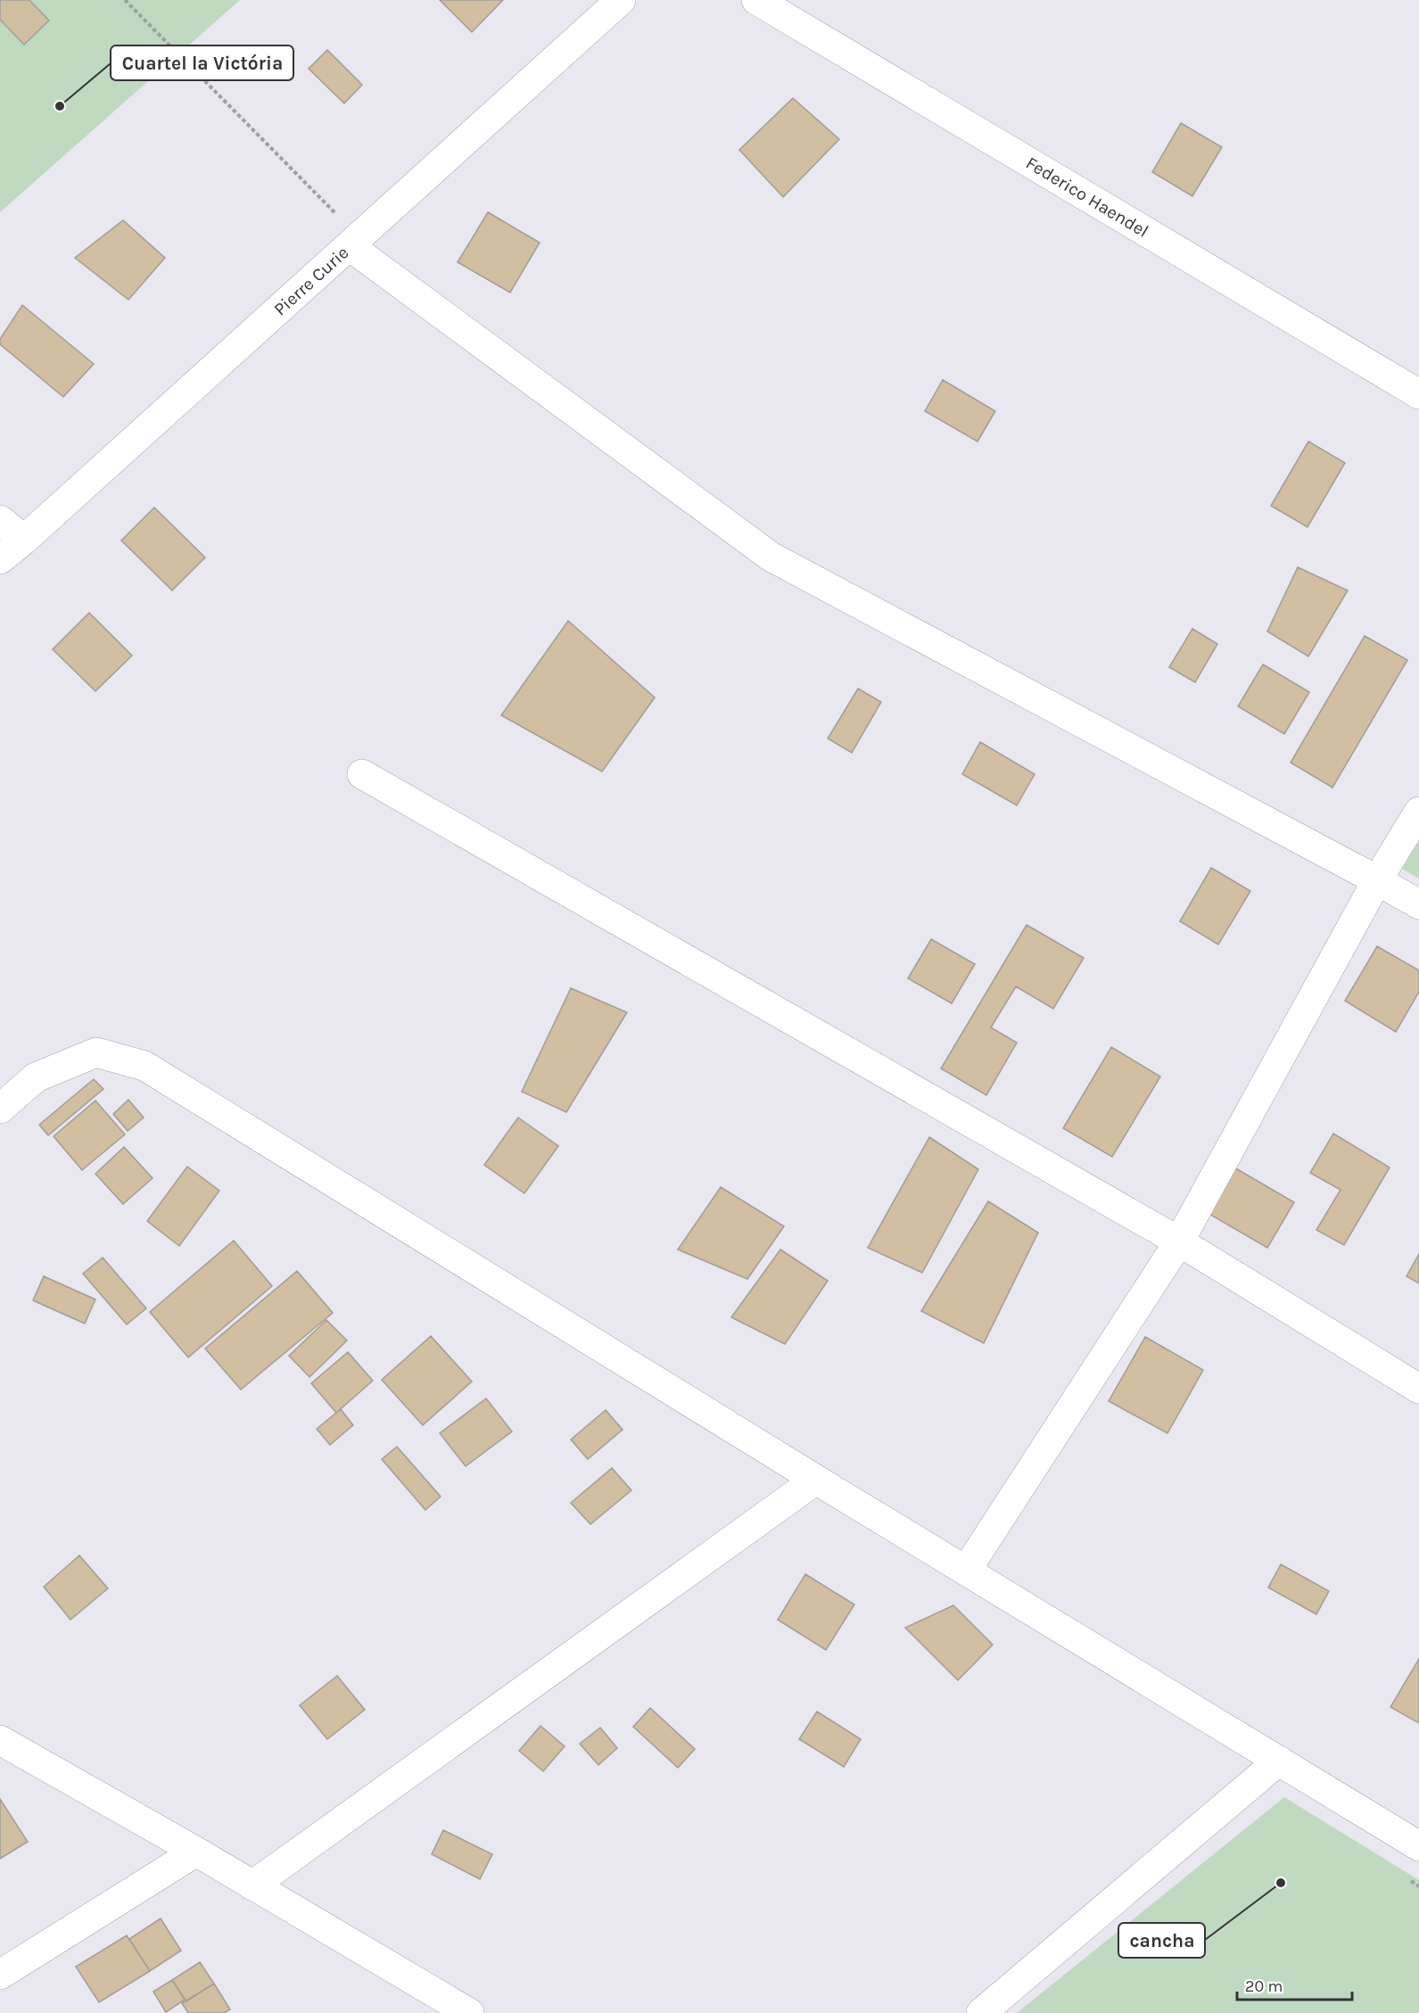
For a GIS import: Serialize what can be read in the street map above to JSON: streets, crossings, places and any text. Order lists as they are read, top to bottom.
{
  "streets": {
    "street": ["Federico Haendel", "Pierre Curie"]
  },
  "places": ["Cuartel la Victória", "cancha"],
  "scale_bar": "20 m"
}
